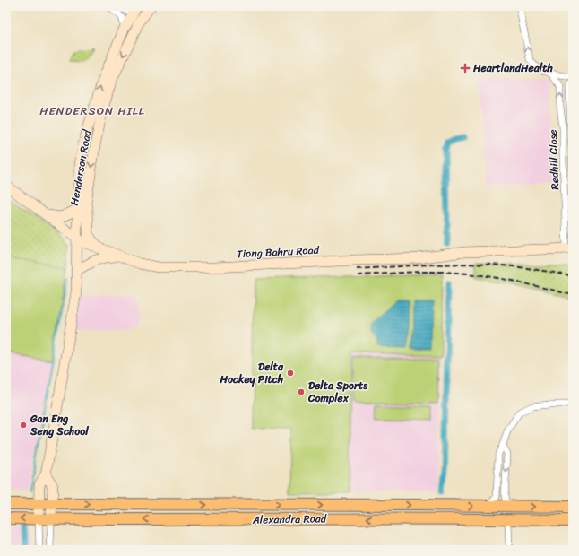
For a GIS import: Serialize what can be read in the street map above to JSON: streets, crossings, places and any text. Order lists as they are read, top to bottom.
{
  "streets": {
    "main road": ["Henderson Road", "Tiong Bahru Road", "Alexandra Road"],
    "street": ["Redhill Close"]
  },
  "crossings": [
    ["Redhill Close", "Tiong Bahru Road"],
    ["Henderson Road", "Tiong Bahru Road"],
    ["Henderson Road", "Alexandra Road"]
  ],
  "districts": ["HENDERSON HILL"],
  "places": {
    "health": ["HeartlandHealth"],
    "other": ["Delta Hockey Pitch", "Delta Sports Complex", "Gan Eng Seng School"]
  }
}
